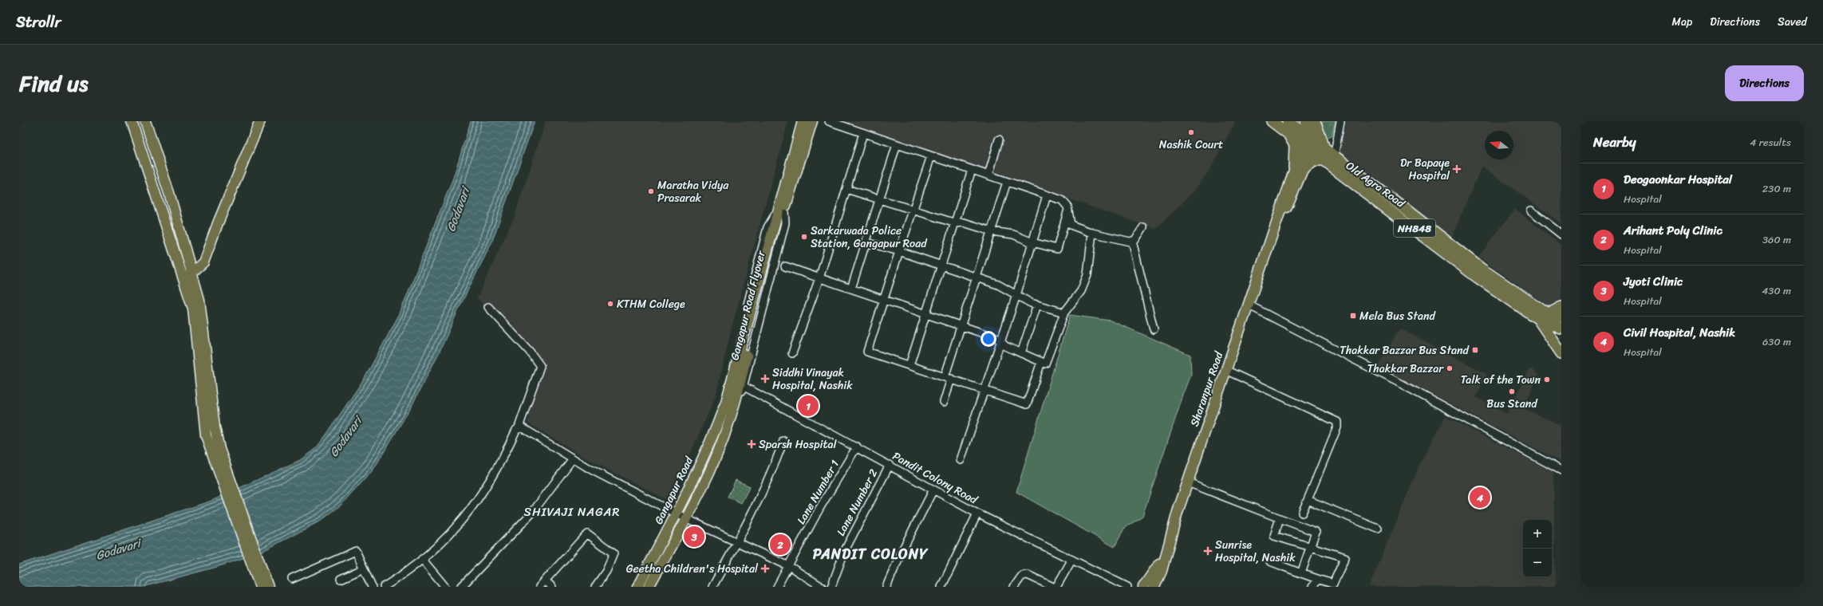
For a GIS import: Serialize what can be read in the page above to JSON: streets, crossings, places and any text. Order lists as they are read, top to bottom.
{
  "streets": {
    "highway": ["Old Agra Road", "NH848"],
    "main road": ["Gangapur Road Flyover", "Sharanpur Road", "Gangapur Road"],
    "street": ["Pandit Colony Road", "Lane Number 1", "Lane Number 2"]
  },
  "crossings": [
    ["Old Agra Road", "Sharanpur Road"],
    ["Gangapur Road Flyover", "Pandit Colony Road"],
    ["Gangapur Road Flyover", "Gangapur Road"],
    ["Pandit Colony Road", "Lane Number 1"],
    ["Pandit Colony Road", "Lane Number 2"]
  ],
  "districts": ["SHIVAJI NAGAR", "PANDIT COLONY"],
  "water": ["Godavari"],
  "places": {
    "other": [
      "Nashik Court",
      "Maratha Vidya Prasarak",
      "Sarkarwada Police Station, Gangapur Road",
      "KTHM College",
      "Thakkar Bazzar",
      "Talk of the Town",
      "Bus Stand"
    ],
    "health": [
      "Dr Bapaye Hospital",
      "Siddhi Vinayak Hospital, Nashik",
      "Sparsh Hospital",
      "Sunrise Hospital, Nashik",
      "Geetha Children's Hospital"
    ],
    "transit": ["Mela Bus Stand", "Thakkar Bazzar Bus Stand"]
  },
  "north": "left",
  "page": {
    "header": "Strollr",
    "nav": ["Map", "Directions", "Saved"],
    "title": "Find us",
    "buttons": "Directions",
    "heading": ["Nearby", "4 results"],
    "list": [
      {
        "mark": "1",
        "name": "Deogaonkar Hospital",
        "note": "Hospital",
        "value": "230 m"
      },
      {
        "mark": "2",
        "name": "Arihant Poly Clinic",
        "note": "Hospital",
        "value": "360 m"
      },
      {
        "mark": "3",
        "name": "Jyoti Clinic",
        "note": "Hospital",
        "value": "430 m"
      },
      {
        "mark": "4",
        "name": "Civil Hospital, Nashik",
        "note": "Hospital",
        "value": "630 m"
      }
    ],
    "pins": [
      "1",
      "4",
      "3",
      "2"
    ],
    "map_buttons": ["+", "−"]
  }
}
